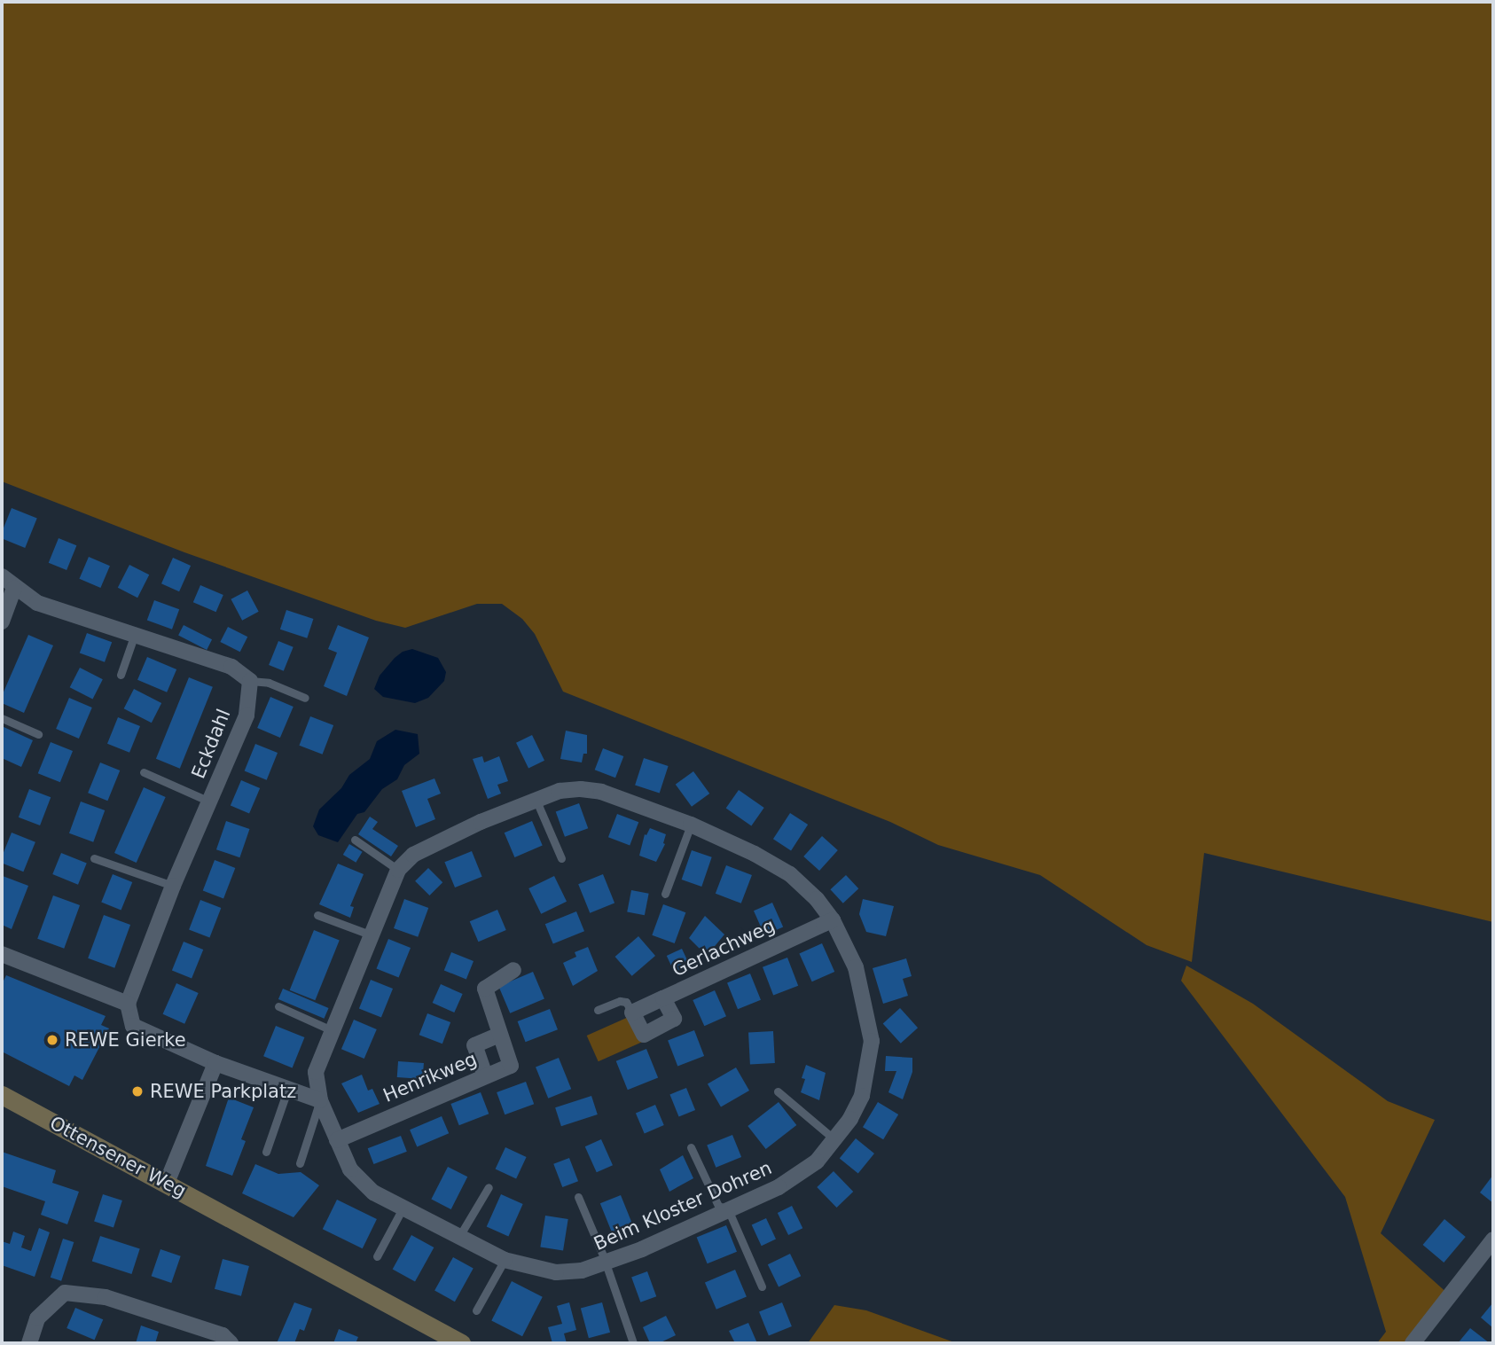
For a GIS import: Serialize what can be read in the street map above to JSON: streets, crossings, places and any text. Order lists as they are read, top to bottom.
{
  "streets": {
    "street": [
      "Eckdahl",
      "Gerlachweg",
      "Henrikweg",
      "Ottensener Weg",
      "Beim Kloster Dohren"
    ]
  },
  "crossings": [
    ["Gerlachweg", "Beim Kloster Dohren"],
    ["Henrikweg", "Beim Kloster Dohren"]
  ],
  "places": ["REWE Gierke", "REWE Parkplatz"]
}
